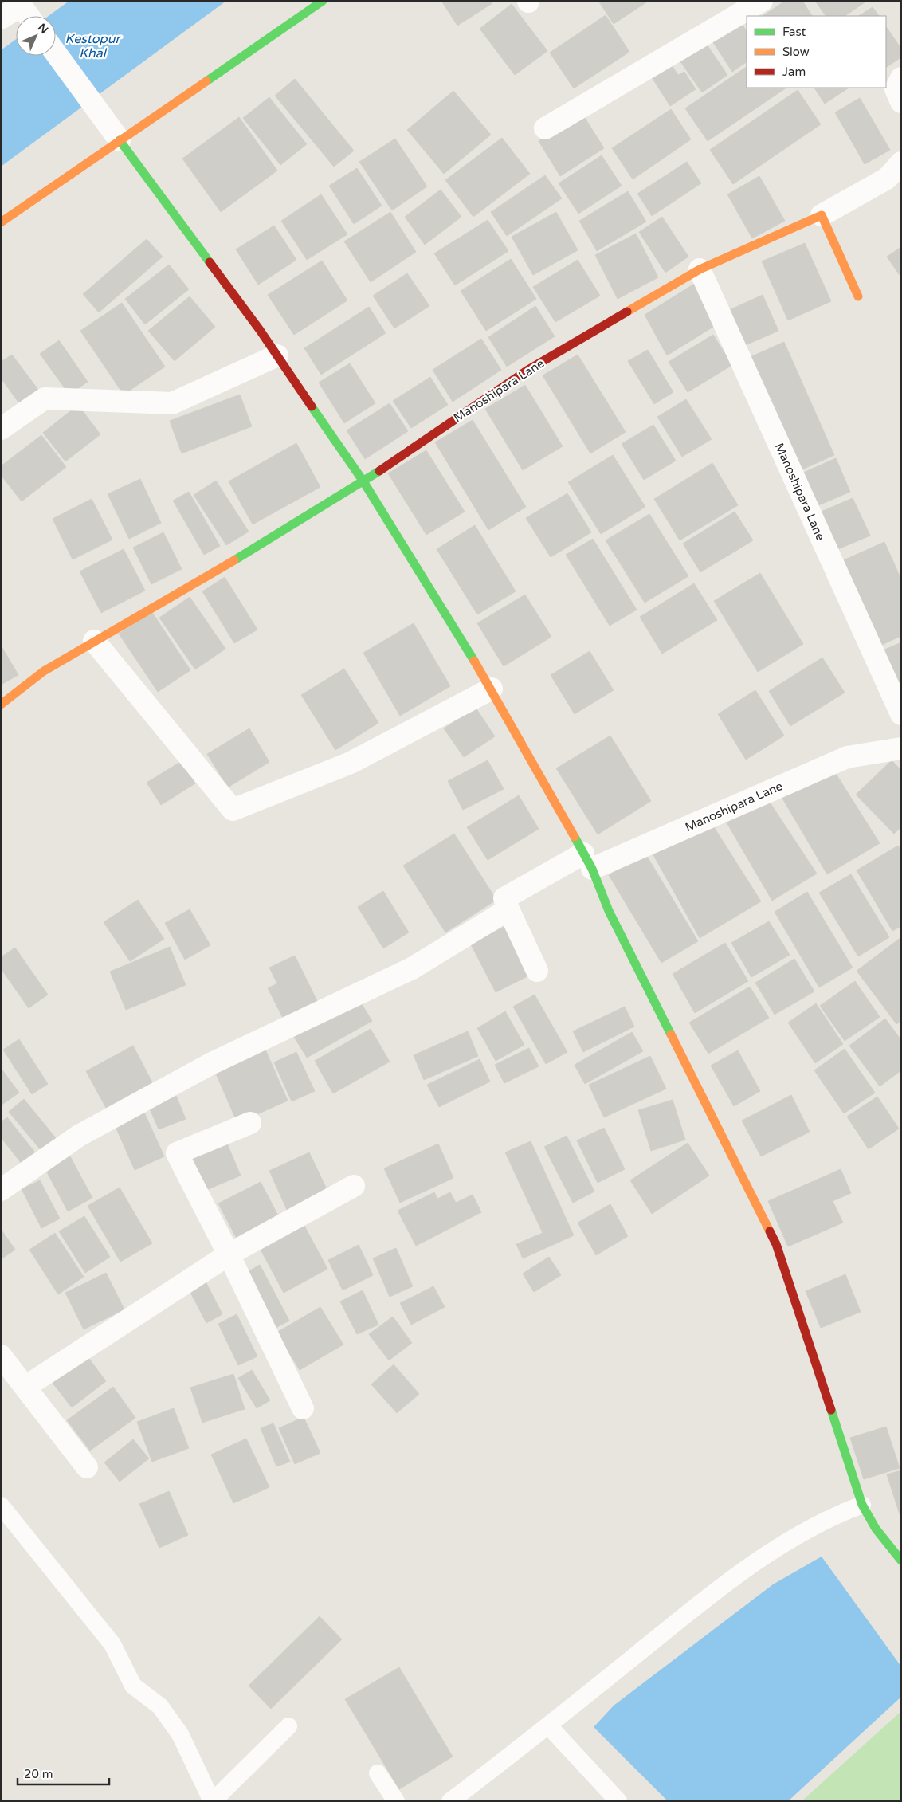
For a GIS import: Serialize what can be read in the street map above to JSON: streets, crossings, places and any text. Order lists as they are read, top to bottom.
{
  "streets": {
    "street": ["Manoshipara Lane"]
  },
  "water": ["Kestopur Khal"],
  "legend": ["Fast", "Slow", "Jam"],
  "scale_bar": "20 m",
  "north": "top right"
}
